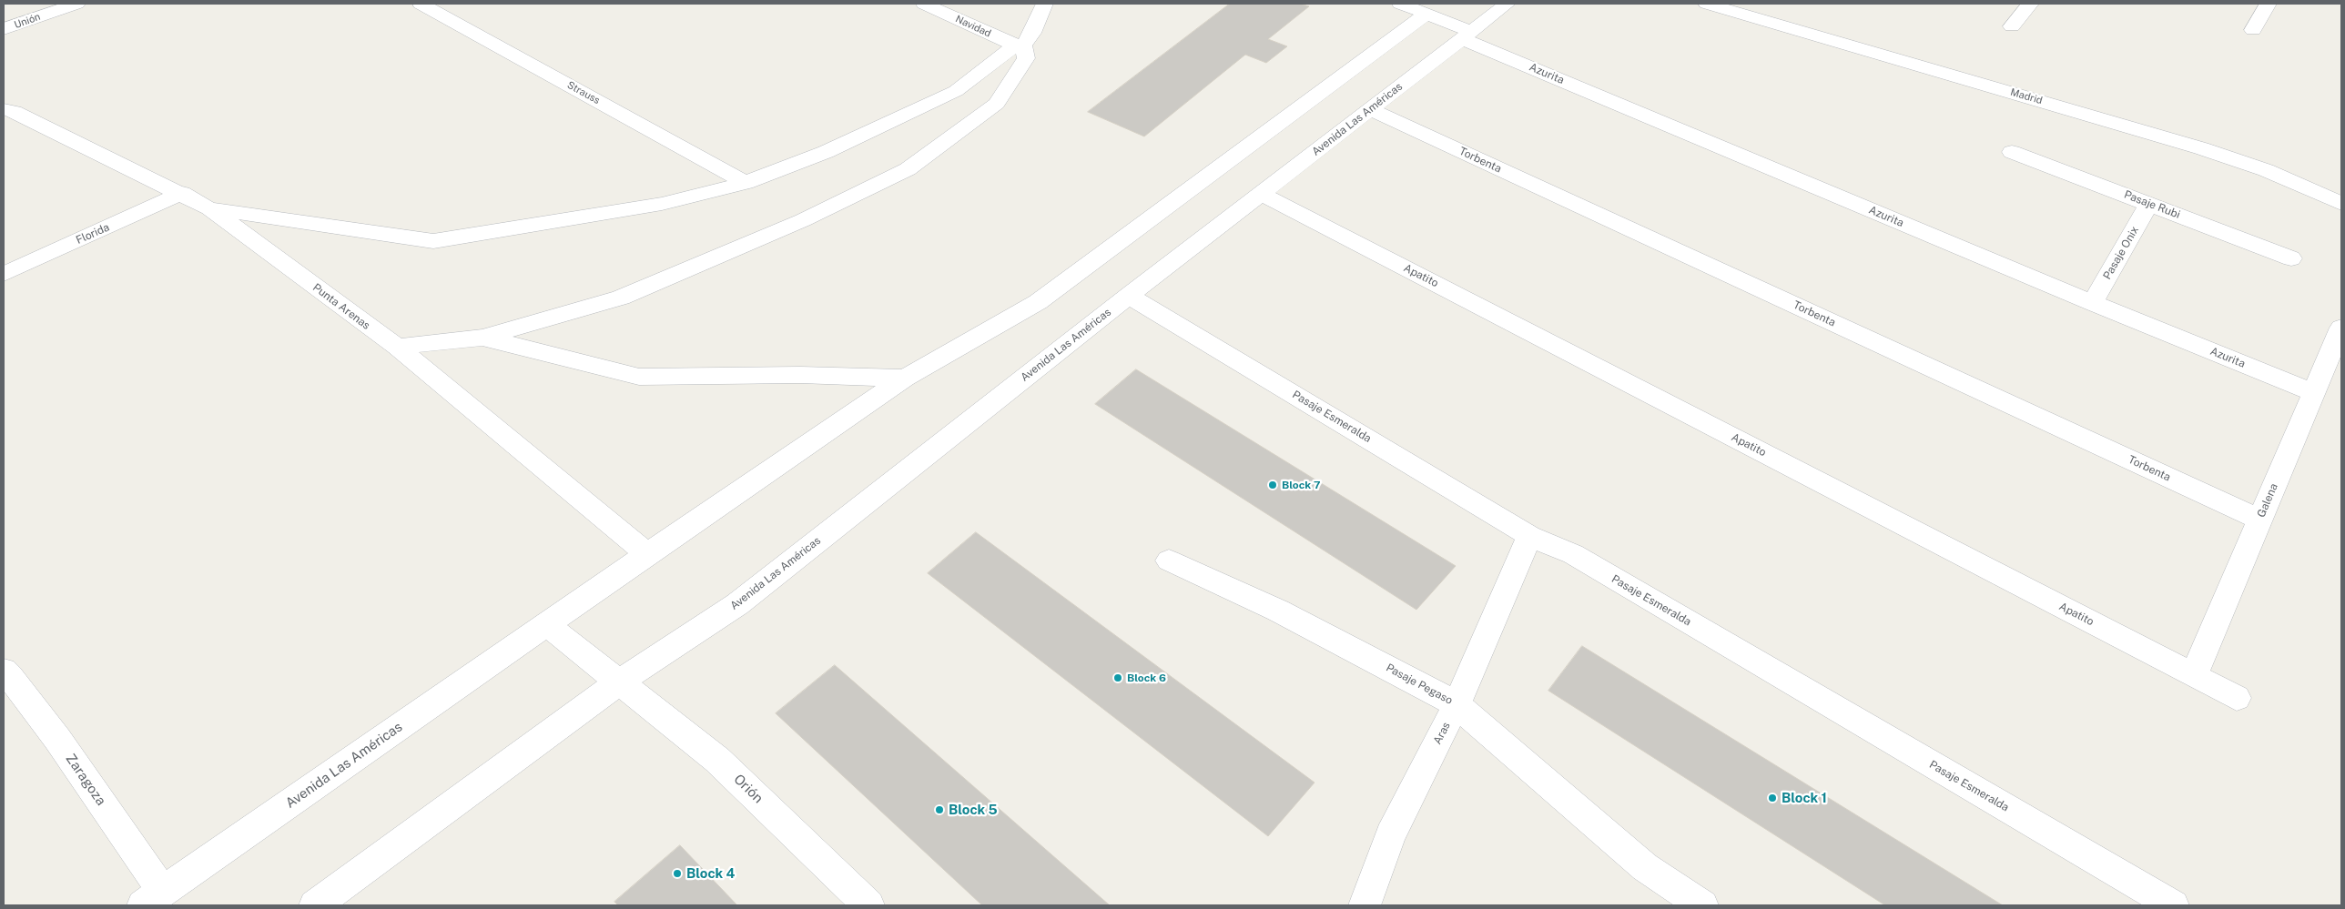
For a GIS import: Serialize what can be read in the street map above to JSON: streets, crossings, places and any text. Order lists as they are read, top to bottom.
{
  "streets": {
    "street": [
      "Unión",
      "Navidad",
      "Azurita",
      "Strauss",
      "Madrid",
      "Avenida Las Américas",
      "Torbenta",
      "Pasaje Rubi",
      "Florida",
      "Pasaje Onix",
      "Apatito",
      "Punta Arenas",
      "Pasaje Esmeralda",
      "Galena",
      "Pasaje Pegaso",
      "Aras",
      "Zaragoza",
      "Orión"
    ]
  },
  "crossings": [
    ["Azurita", "Avenida Las Américas"],
    ["Azurita", "Pasaje Onix"],
    ["Azurita", "Galena"],
    ["Avenida Las Américas", "Torbenta"],
    ["Avenida Las Américas", "Apatito"],
    ["Avenida Las Américas", "Punta Arenas"],
    ["Avenida Las Américas", "Pasaje Esmeralda"],
    ["Avenida Las Américas", "Zaragoza"],
    ["Avenida Las Américas", "Orión"],
    ["Torbenta", "Galena"],
    ["Pasaje Rubi", "Pasaje Onix"],
    ["Florida", "Punta Arenas"],
    ["Apatito", "Galena"],
    ["Pasaje Esmeralda", "Aras"],
    ["Pasaje Pegaso", "Aras"]
  ],
  "places": [
    "Block 7",
    "Block 6",
    "Block 1",
    "Block 5",
    "Block 4"
  ]
}
